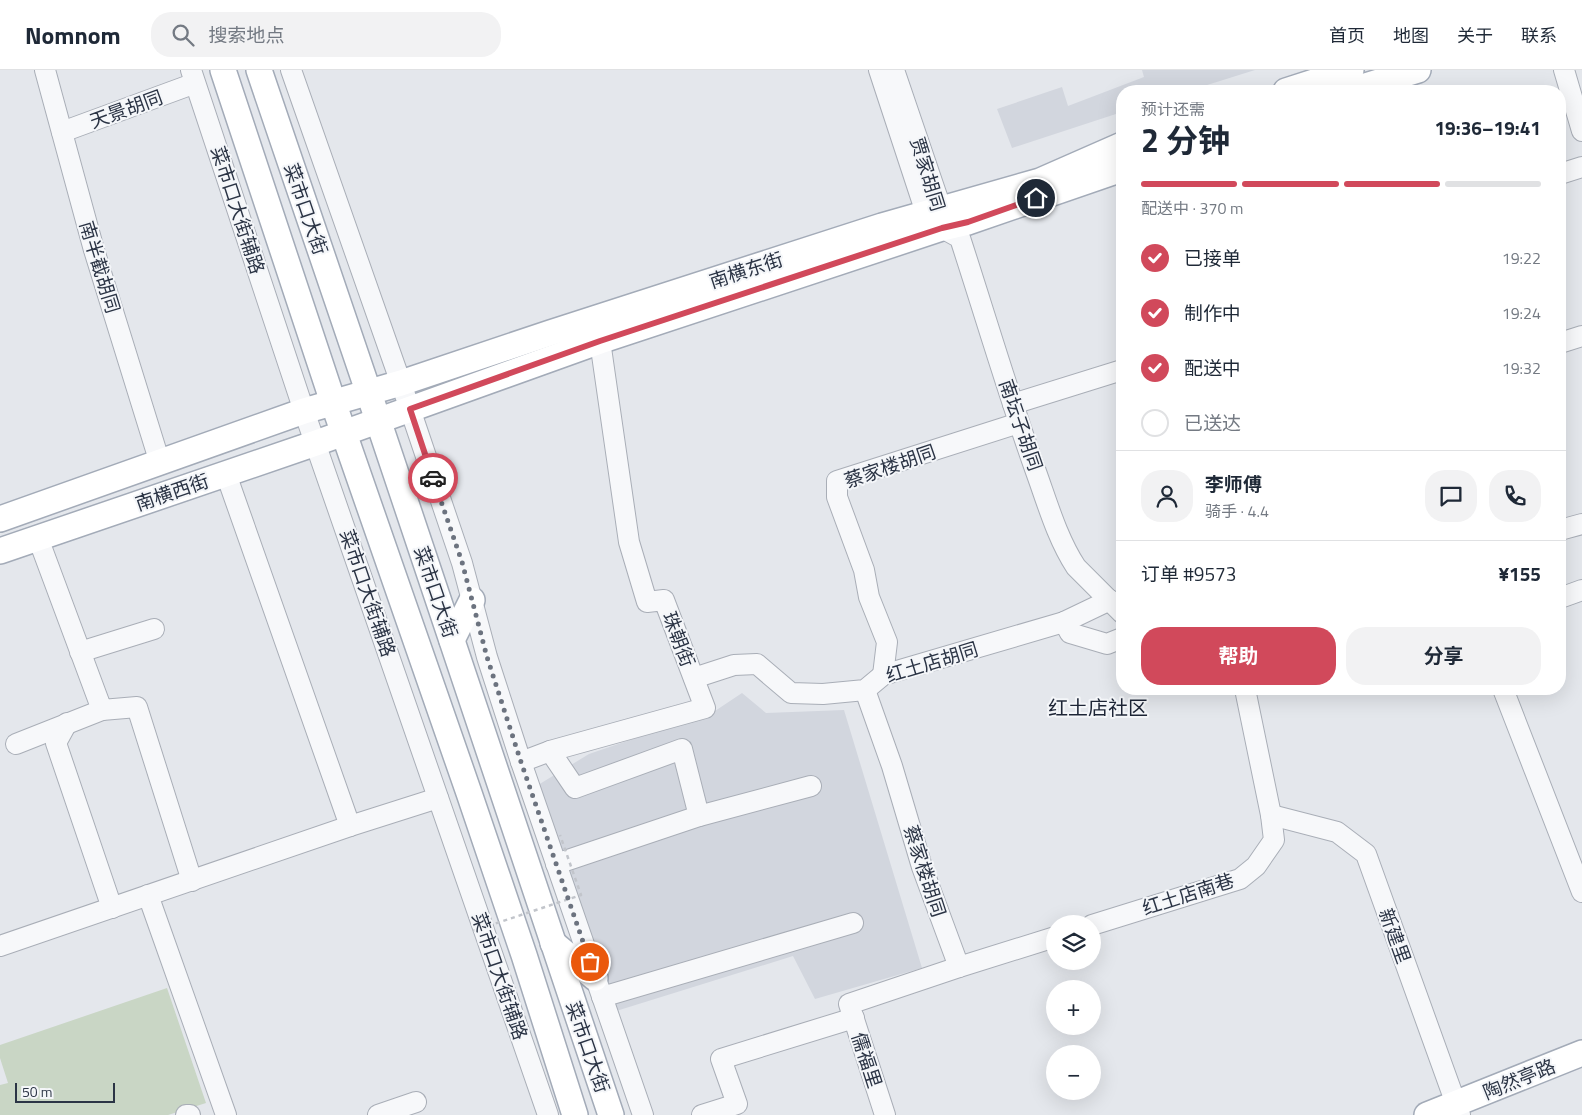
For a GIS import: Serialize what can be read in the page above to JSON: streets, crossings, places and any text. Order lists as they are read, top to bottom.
{
  "streets": {
    "main road": [
      "菜市口大街",
      "南横东街",
      "南横西街",
      "陶然亭路"
    ],
    "street": [
      "天景胡同",
      "贾家胡同",
      "菜市口大街辅路",
      "南半截胡同",
      "南坛子胡同",
      "蔡家楼胡同",
      "珠朝街",
      "红土店胡同",
      "红土店南巷",
      "新建里",
      "儒福里"
    ]
  },
  "crossings": [
    ["天景胡同", "菜市口大街辅路"],
    ["天景胡同", "南半截胡同"],
    ["贾家胡同", "南横东街"],
    ["贾家胡同", "南坛子胡同"],
    ["菜市口大街", "南横东街"],
    ["菜市口大街", "南横西街"],
    ["菜市口大街辅路", "南横西街"],
    ["南半截胡同", "南横西街"],
    ["南横东街", "南坛子胡同"],
    ["南横东街", "南横西街"],
    ["南横东街", "珠朝街"],
    ["南坛子胡同", "蔡家楼胡同"],
    ["南坛子胡同", "红土店胡同"],
    ["蔡家楼胡同", "红土店胡同"],
    ["珠朝街", "红土店胡同"],
    ["红土店南巷", "新建里"],
    ["新建里", "陶然亭路"]
  ],
  "districts": ["红土店社区"],
  "scale_bar": "50 m",
  "page": {
    "header": "Nomnom",
    "search": "搜索地点",
    "nav": [
      "首页",
      "地图",
      "关于",
      "联系"
    ],
    "heading": ["2 分钟", "预计还需", "19:36–19:41"],
    "panel": [
      "李师傅",
      "骑手 · 4.4",
      "订单 #9573",
      "¥155"
    ],
    "bar": "配送中 · 370 m",
    "list": [
      ["已接单", "19:22"],
      ["制作中", "19:24"],
      ["配送中", "19:32"],
      "已送达"
    ],
    "buttons": ["帮助", "分享"],
    "map_buttons": ["+", "−"],
    "scale": "50 m"
  }
}
